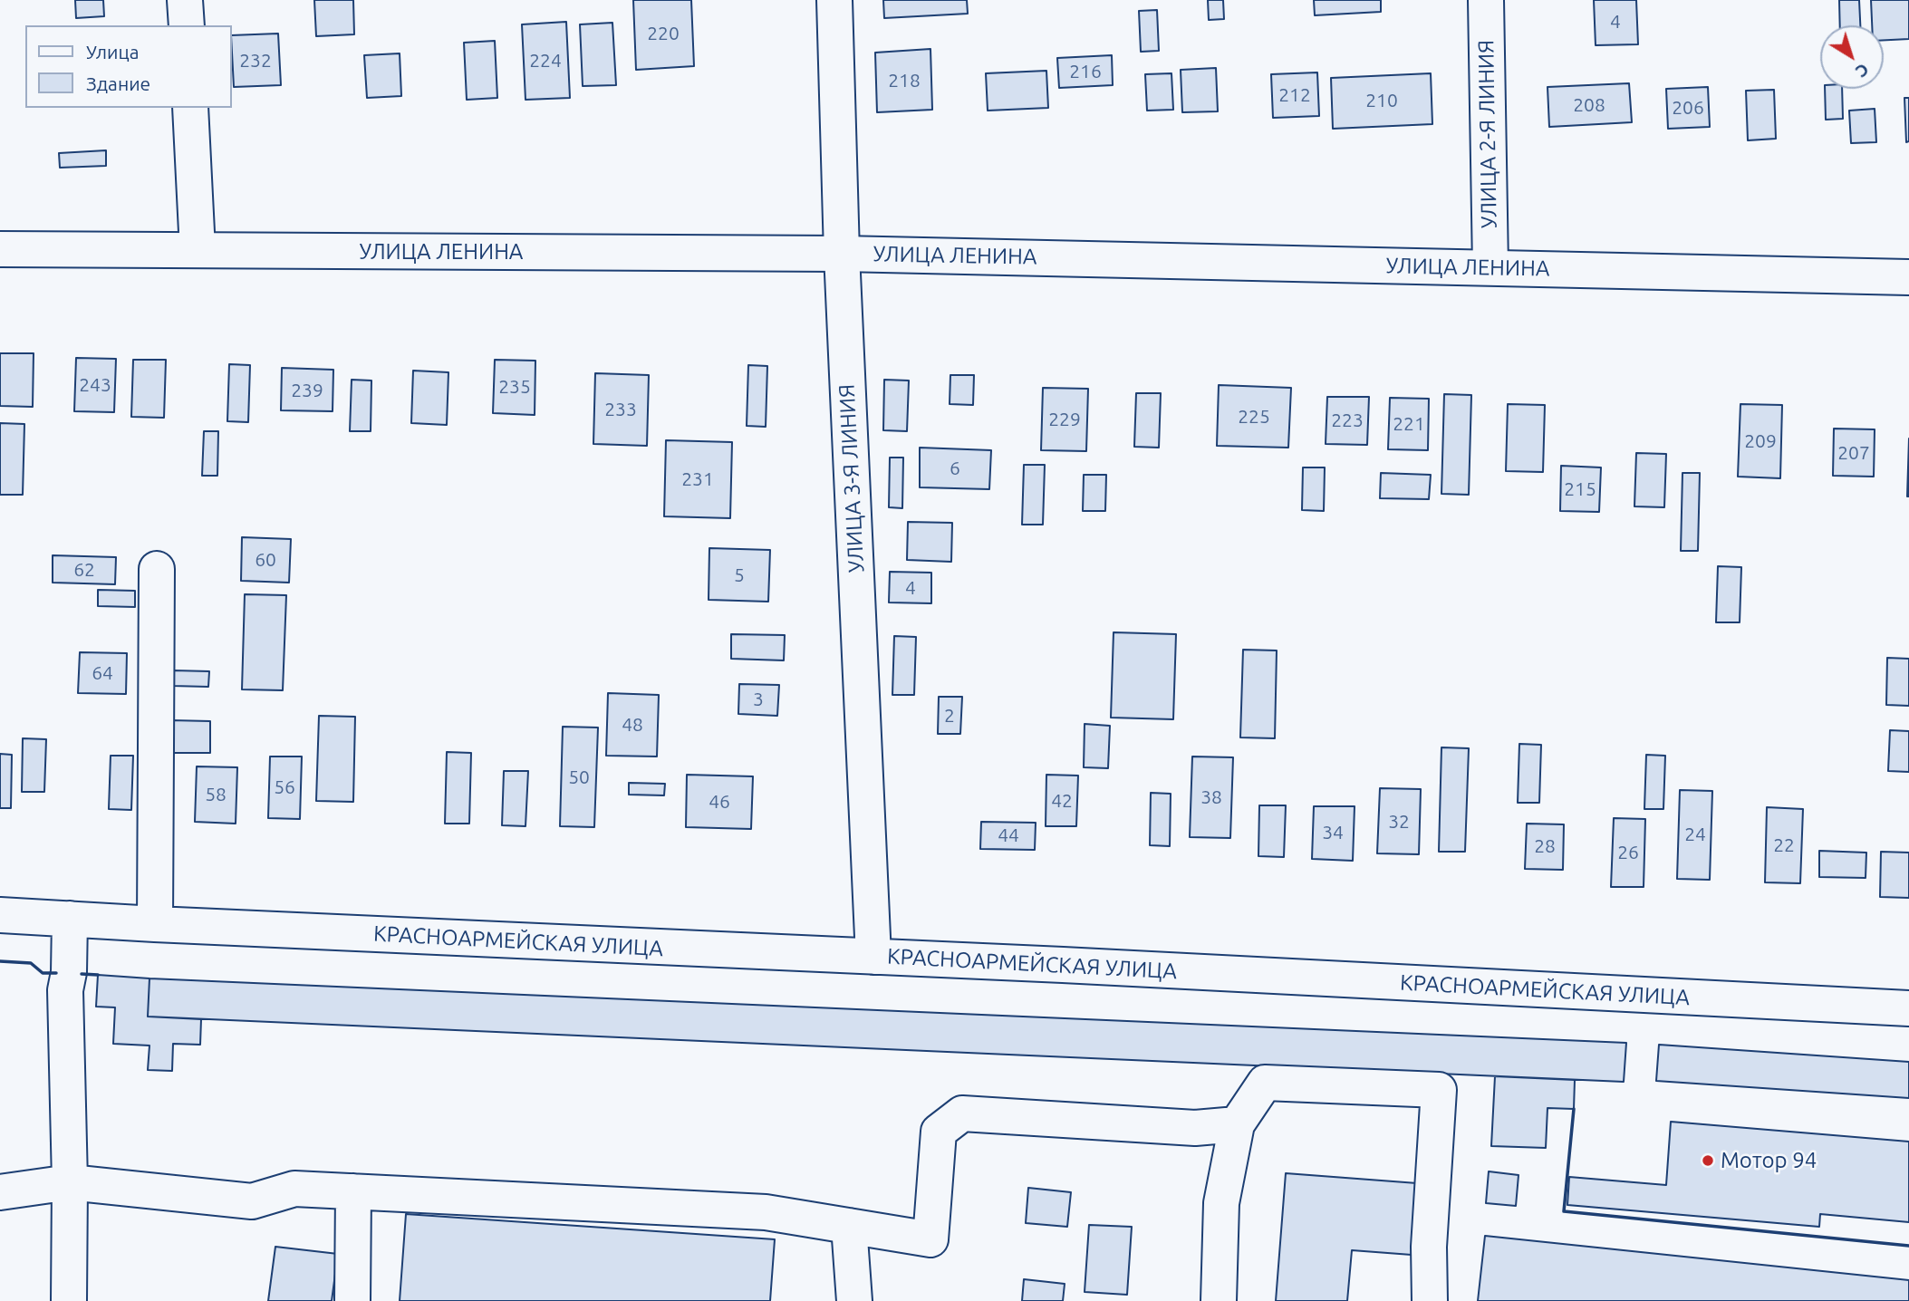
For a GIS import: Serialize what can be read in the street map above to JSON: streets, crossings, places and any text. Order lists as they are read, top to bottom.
{
  "streets": {
    "street": [
      "УЛИЦА 2-Я ЛИНИЯ",
      "УЛИЦА ЛЕНИНА",
      "УЛИЦА 3-Я ЛИНИЯ",
      "КРАСНОАРМЕЙСКАЯ УЛИЦА"
    ]
  },
  "crossings": [
    ["УЛИЦА 2-Я ЛИНИЯ", "УЛИЦА ЛЕНИНА"],
    ["УЛИЦА ЛЕНИНА", "УЛИЦА 3-Я ЛИНИЯ"],
    ["УЛИЦА 3-Я ЛИНИЯ", "КРАСНОАРМЕЙСКАЯ УЛИЦА"]
  ],
  "places": ["Мотор 94"],
  "house_numbers": [
    "4",
    "220",
    "232",
    "224",
    "216",
    "218",
    "212",
    "210",
    "208",
    "206",
    "243",
    "235",
    "239",
    "233",
    "225",
    "229",
    "223",
    "221",
    "209",
    "207",
    "6",
    "231",
    "215",
    "60",
    "62",
    "5",
    "4",
    "64",
    "3",
    "2",
    "48",
    "50",
    "56",
    "58",
    "38",
    "42",
    "46",
    "32",
    "34",
    "24",
    "44",
    "22",
    "28",
    "26"
  ],
  "legend": ["Улица", "Здание"],
  "north": "bottom right"
}
